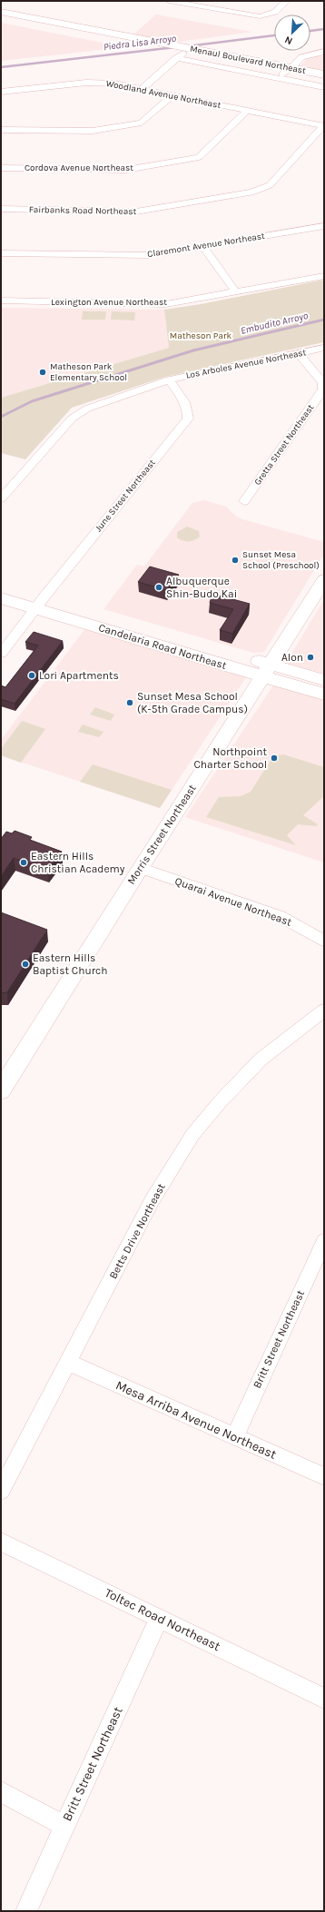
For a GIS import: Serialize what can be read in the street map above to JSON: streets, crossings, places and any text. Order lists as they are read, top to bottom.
{
  "streets": {
    "main road": ["Menaul Boulevard Northeast", "Candelaria Road Northeast", "Morris Street Northeast"],
    "street": [
      "Woodland Avenue Northeast",
      "Cordova Avenue Northeast",
      "Fairbanks Road Northeast",
      "Claremont Avenue Northeast",
      "Lexington Avenue Northeast",
      "Los Arboles Avenue Northeast",
      "Gretta Street Northeast",
      "June Street Northeast",
      "Quarai Avenue Northeast",
      "Betts Drive Northeast",
      "Britt Street Northeast",
      "Mesa Arriba Avenue Northeast",
      "Toltec Road Northeast"
    ]
  },
  "crossings": [
    ["Woodland Avenue Northeast", "Cordova Avenue Northeast"],
    ["Woodland Avenue Northeast", "Fairbanks Road Northeast"],
    ["Los Arboles Avenue Northeast", "Gretta Street Northeast"],
    ["Los Arboles Avenue Northeast", "June Street Northeast"],
    ["June Street Northeast", "Candelaria Road Northeast"],
    ["Candelaria Road Northeast", "Morris Street Northeast"],
    ["Morris Street Northeast", "Quarai Avenue Northeast"],
    ["Betts Drive Northeast", "Mesa Arriba Avenue Northeast"],
    ["Britt Street Northeast", "Mesa Arriba Avenue Northeast"],
    ["Britt Street Northeast", "Toltec Road Northeast"]
  ],
  "water": ["Piedra Lisa Arroyo", "Embudito Arroyo"],
  "parks": ["Matheson Park"],
  "places": [
    "Matheson Park Elementary School",
    "Sunset Mesa School (Preschool)",
    "Albuquerque Shin-Budo Kai",
    "Alon",
    "Lori Apartments",
    "Sunset Mesa School (K-5th Grade Campus)",
    "Northpoint Charter School",
    "Eastern Hills Christian Academy",
    "Eastern Hills Baptist Church"
  ],
  "north": "bottom left"
}
